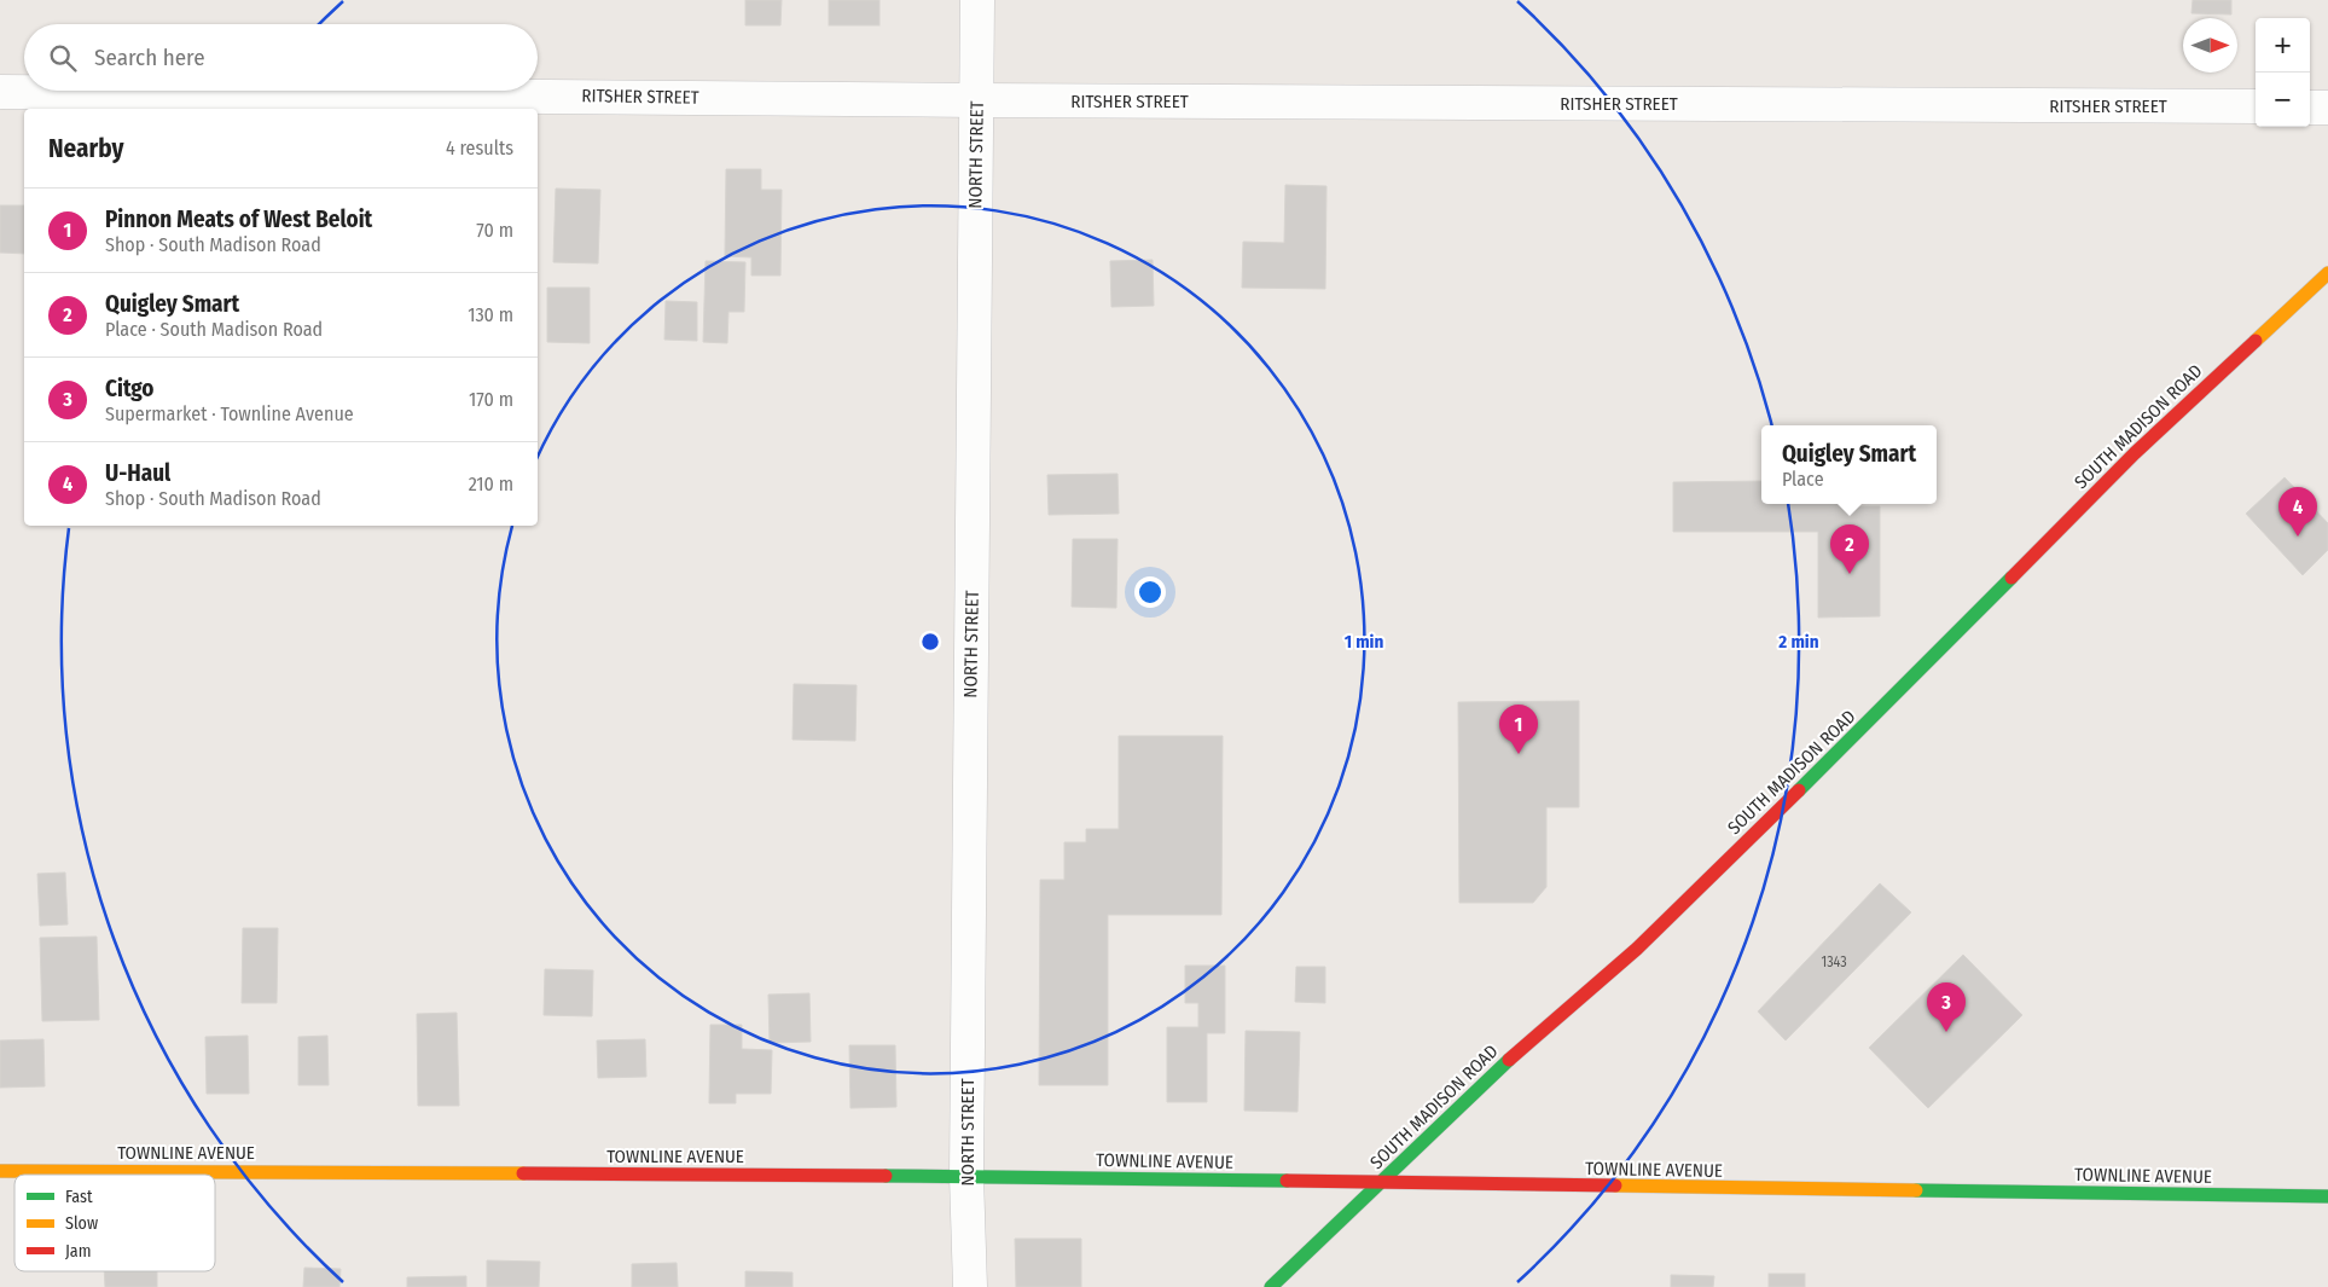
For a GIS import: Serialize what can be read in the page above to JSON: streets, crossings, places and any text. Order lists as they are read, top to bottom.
{
  "streets": {
    "street": [
      "RITSHER STREET",
      "NORTH STREET",
      "SOUTH MADISON ROAD",
      "TOWNLINE AVENUE"
    ]
  },
  "crossings": [
    ["RITSHER STREET", "NORTH STREET"],
    ["NORTH STREET", "TOWNLINE AVENUE"],
    ["SOUTH MADISON ROAD", "TOWNLINE AVENUE"]
  ],
  "house_numbers": ["1343"],
  "legend": ["Fast", "Slow", "Jam"],
  "north": "right",
  "page": {
    "map_buttons": ["+", "−"],
    "search": "Search here",
    "heading": ["Nearby", "4 results"],
    "list": [
      {
        "mark": "1",
        "name": "Pinnon Meats of West Beloit",
        "note": "Shop · South Madison Road",
        "value": "70 m"
      },
      {
        "mark": "2",
        "name": "Quigley Smart",
        "note": "Place · South Madison Road",
        "value": "130 m"
      },
      {
        "mark": "3",
        "name": "Citgo",
        "note": "Supermarket · Townline Avenue",
        "value": "170 m"
      },
      {
        "mark": "4",
        "name": "U-Haul",
        "note": "Shop · South Madison Road",
        "value": "210 m"
      }
    ],
    "popup": ["Quigley Smart", "Place"],
    "pins": [
      "4",
      "2",
      "1",
      "3"
    ]
  },
  "rings": ["1 min", "2 min"]
}
